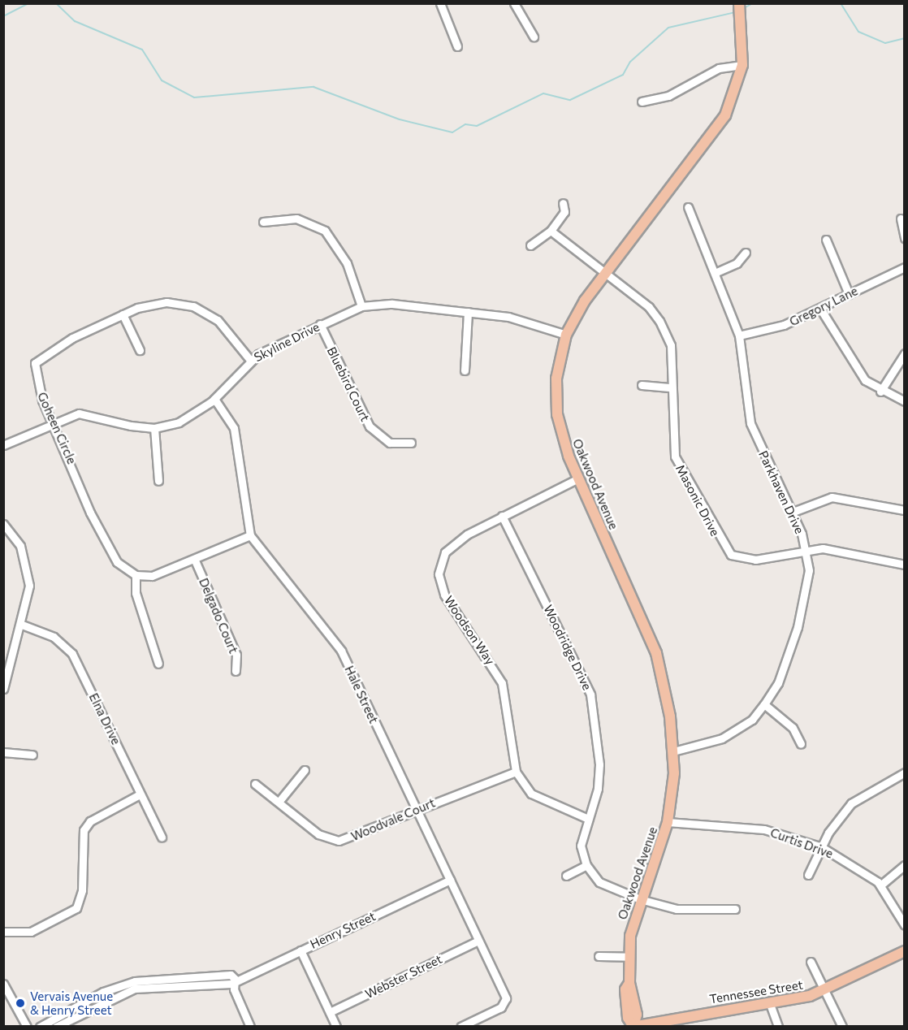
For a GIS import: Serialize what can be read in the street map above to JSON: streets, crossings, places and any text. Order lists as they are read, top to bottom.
{
  "streets": {
    "main road": ["Oakwood Avenue", "Tennessee Street"],
    "street": [
      "Gregory Lane",
      "Skyline Drive",
      "Bluebird Court",
      "Goheen Circle",
      "Parkhaven Drive",
      "Masonic Drive",
      "Delgado Court",
      "Woodson Way",
      "Woodridge Drive",
      "Hale Street",
      "Elna Drive",
      "Woodvale Court",
      "Curtis Drive",
      "Henry Street",
      "Webster Street"
    ]
  },
  "crossings": [
    ["Gregory Lane", "Parkhaven Drive"],
    ["Skyline Drive", "Bluebird Court"],
    ["Skyline Drive", "Goheen Circle"],
    ["Skyline Drive", "Oakwood Avenue"],
    ["Oakwood Avenue", "Parkhaven Drive"],
    ["Oakwood Avenue", "Masonic Drive"],
    ["Oakwood Avenue", "Woodson Way"],
    ["Oakwood Avenue", "Curtis Drive"],
    ["Oakwood Avenue", "Tennessee Street"],
    ["Parkhaven Drive", "Masonic Drive"],
    ["Woodson Way", "Woodridge Drive"],
    ["Woodson Way", "Woodvale Court"],
    ["Hale Street", "Woodvale Court"],
    ["Hale Street", "Henry Street"],
    ["Hale Street", "Webster Street"]
  ],
  "places": ["Vervais Avenue & Henry Street"]
}
